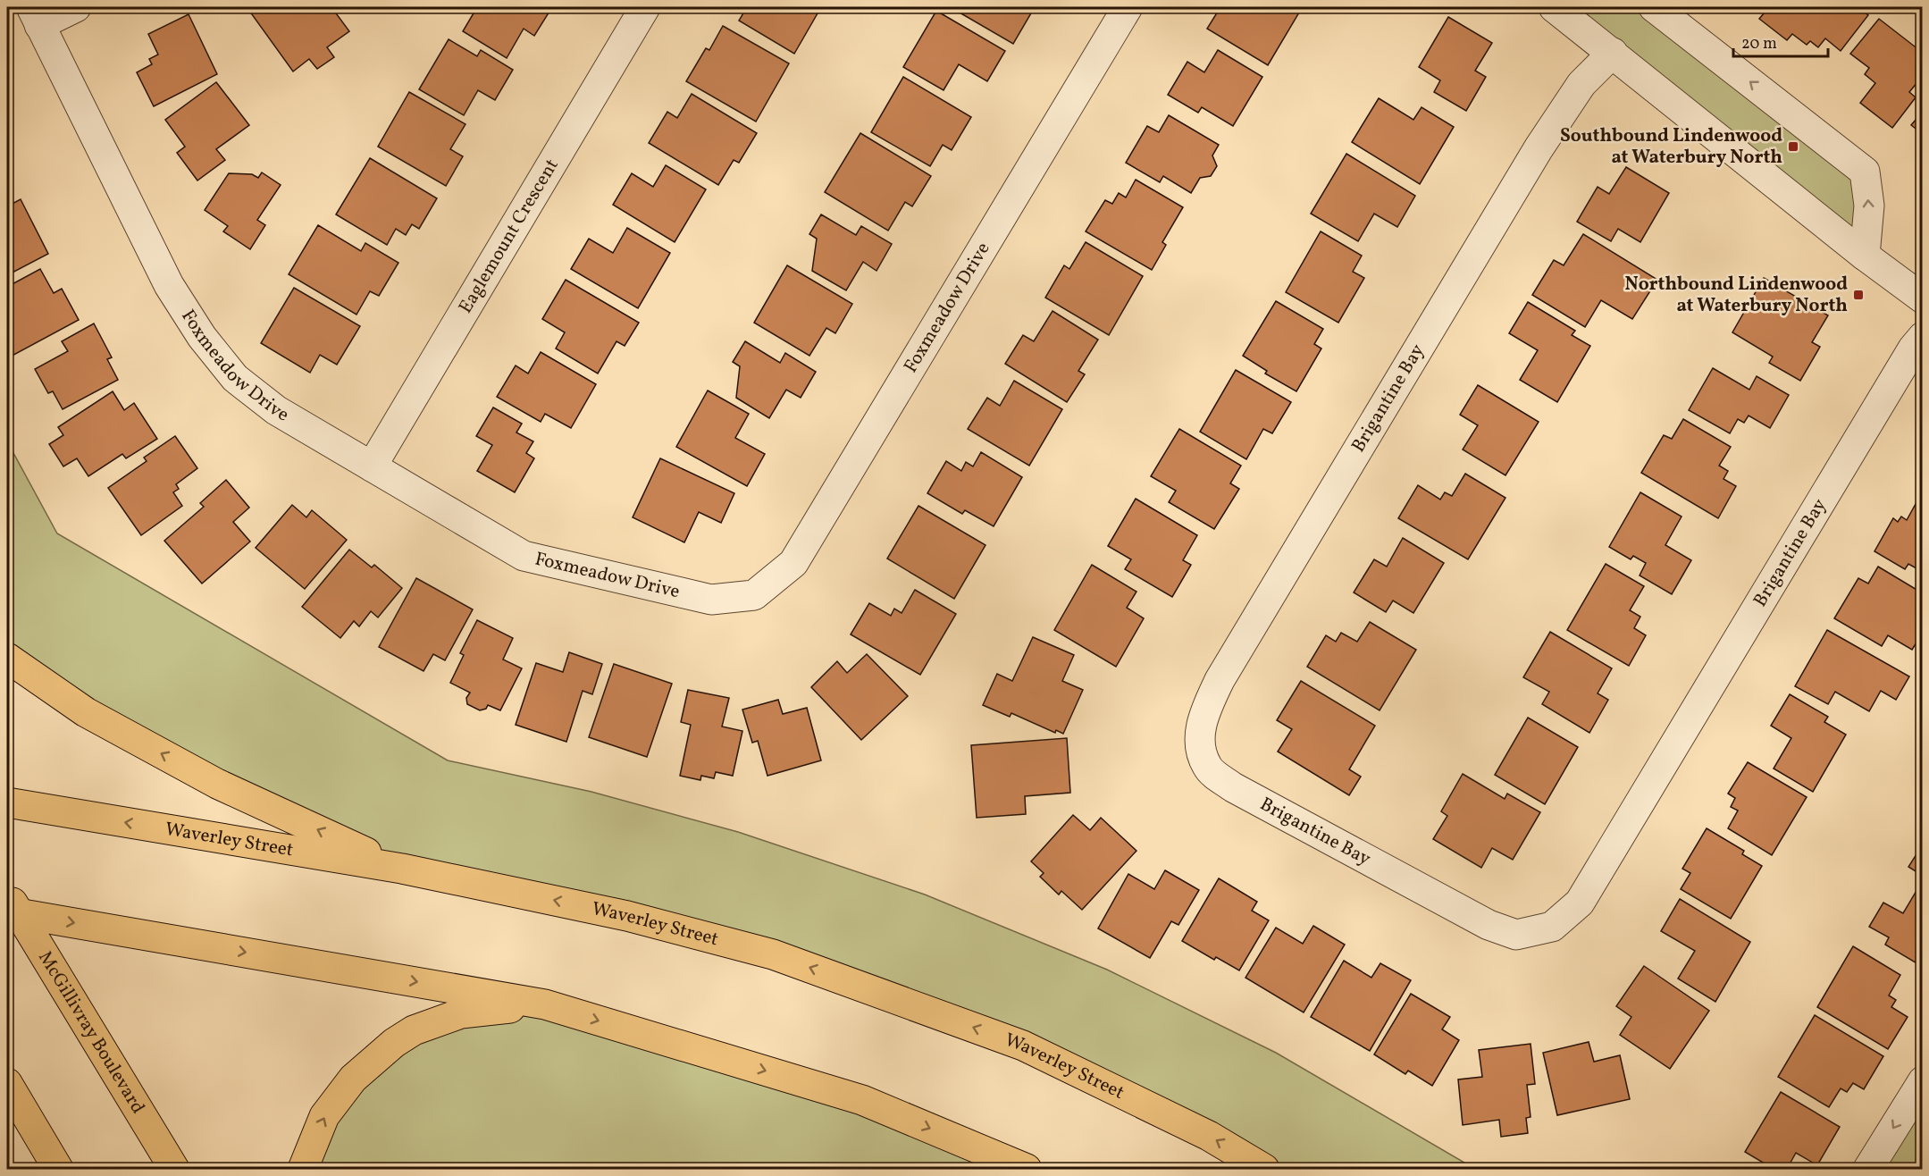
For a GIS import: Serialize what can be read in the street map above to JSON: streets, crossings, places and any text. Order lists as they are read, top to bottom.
{
  "streets": {
    "main road": ["Waverley Street", "McGillivray Boulevard"],
    "street": ["Eaglemount Crescent", "Foxmeadow Drive", "Brigantine Bay"]
  },
  "crossings": [
    ["Eaglemount Crescent", "Foxmeadow Drive"]
  ],
  "places": {
    "transit": ["Southbound Lindenwood at Waterbury North", "Northbound Lindenwood at Waterbury North"]
  },
  "scale_bar": "20 m"
}
